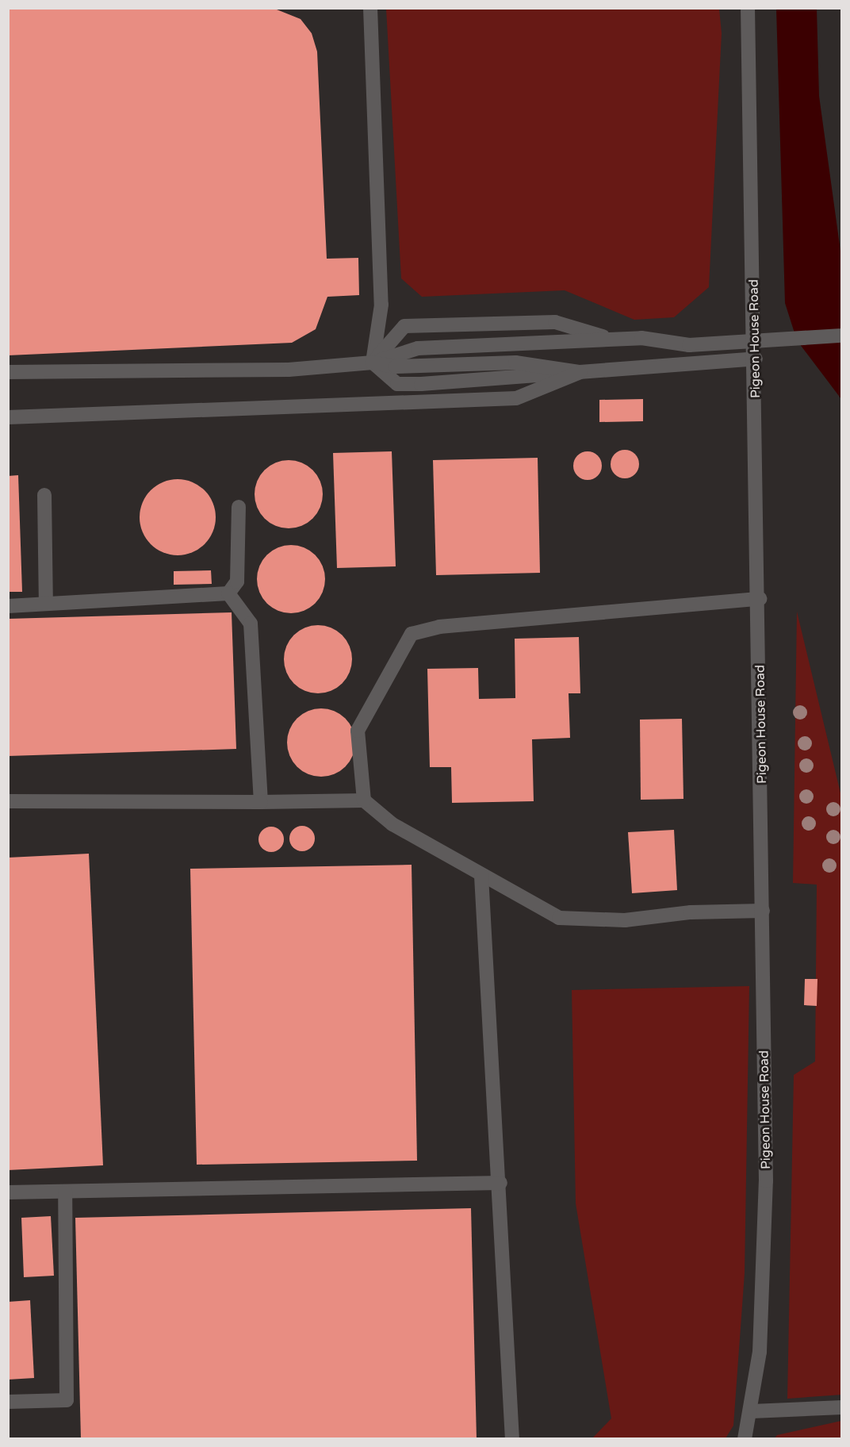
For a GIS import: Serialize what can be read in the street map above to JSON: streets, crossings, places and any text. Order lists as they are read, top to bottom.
{
  "streets": {
    "street": ["Pigeon House Road"]
  }
}
